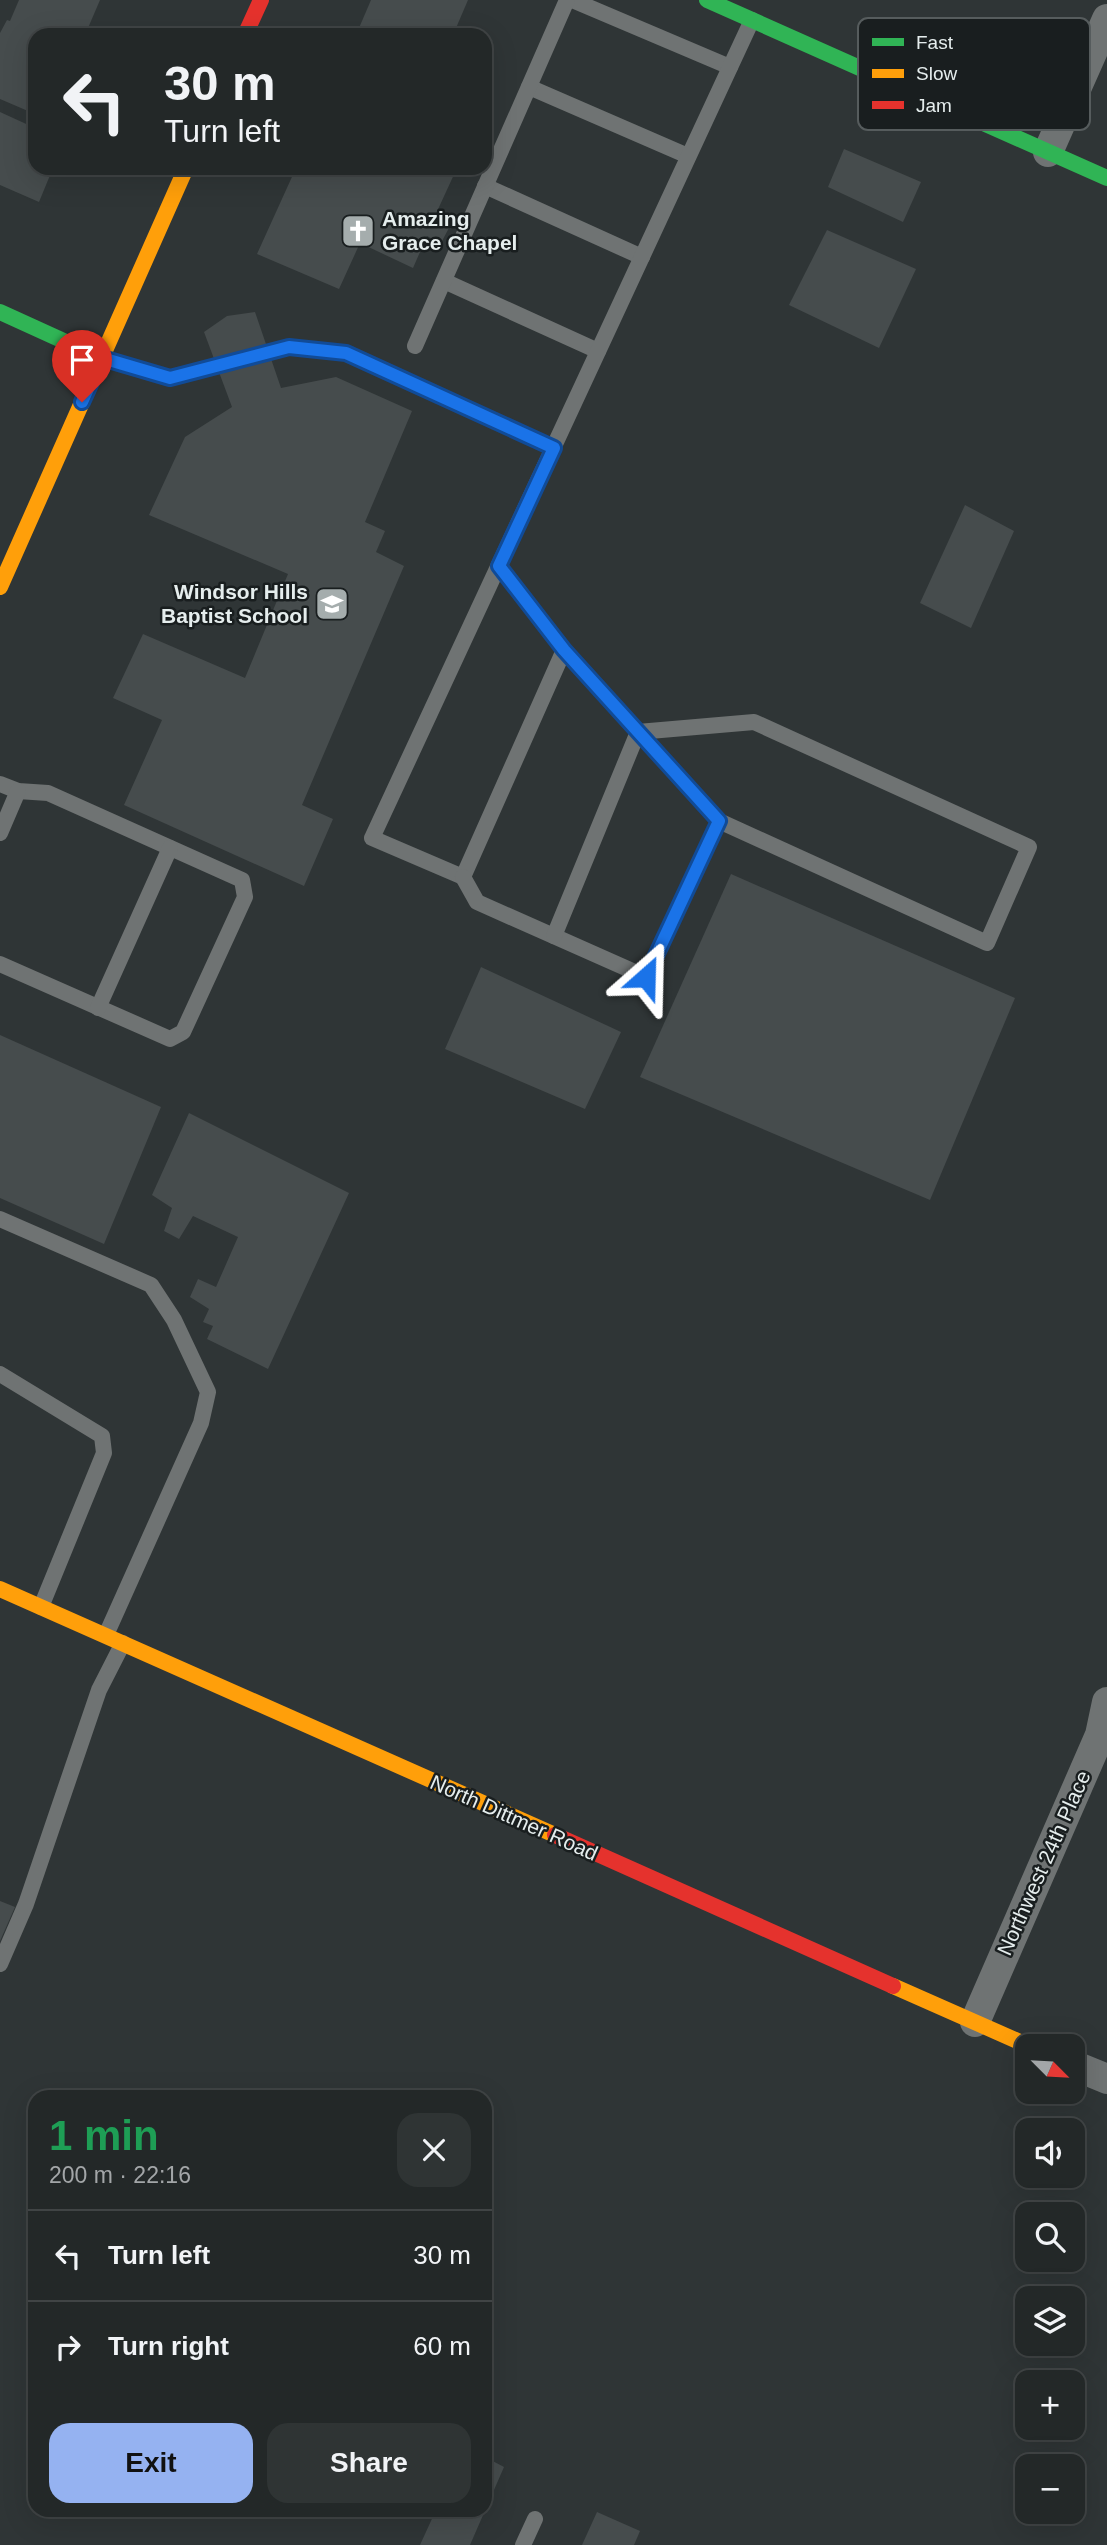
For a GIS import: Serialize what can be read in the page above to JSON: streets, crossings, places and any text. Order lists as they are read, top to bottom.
{
  "streets": {
    "street": ["North Dittmer Road", "Northwest 24th Place"]
  },
  "crossings": [
    ["North Dittmer Road", "Northwest 24th Place"]
  ],
  "places": {
    "church": ["Amazing Grace Chapel"],
    "school or university": ["Windsor Hills Baptist School"]
  },
  "legend": ["Fast", "Slow", "Jam"],
  "north": "bottom right",
  "page": {
    "turn": ["30 m", "Turn left"],
    "map_buttons": ["+", "−"],
    "heading": ["1 min", "200 m · 22:16"],
    "list": [
      {
        "name": "Turn left",
        "value": "30 m"
      },
      {
        "name": "Turn right",
        "value": "60 m"
      }
    ],
    "buttons": ["Exit", "Share"]
  }
}
